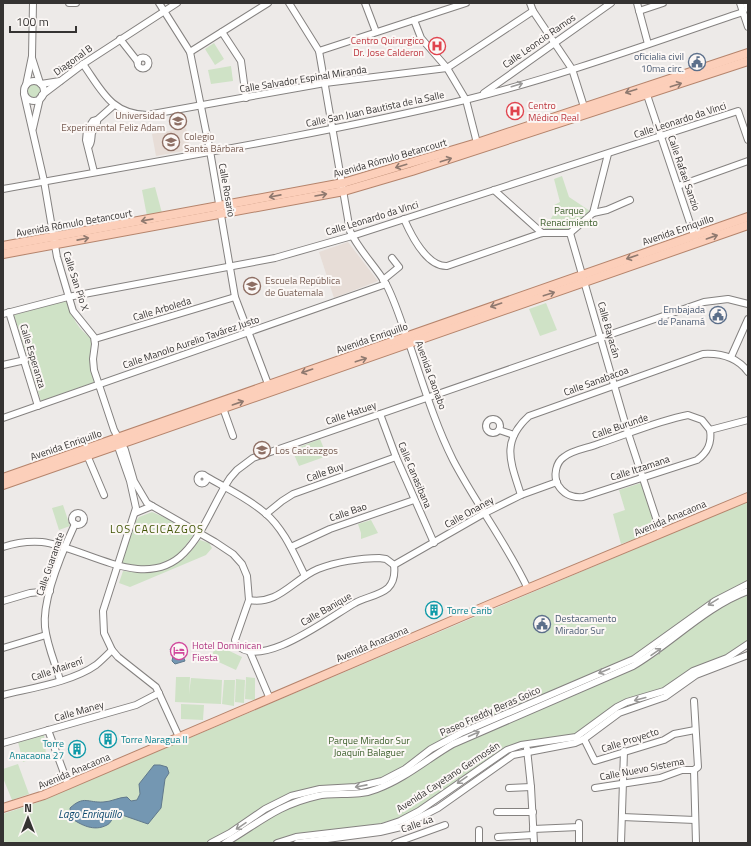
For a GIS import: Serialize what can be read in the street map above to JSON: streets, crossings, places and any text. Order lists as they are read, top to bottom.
{
  "streets": {
    "main road": ["Avenida Rómulo Betancourt", "Avenida Enriquillo", "Avenida Anacaona"],
    "street": [
      "Calle Leoncio Ramos",
      "Diagonal B",
      "Calle Salvador Espinal Miranda",
      "Calle San Juan Bautista de la Salle",
      "Calle Leonardo da Vinci",
      "Calle Rafael Sanzio",
      "Calle Rosario",
      "Calle San Pío X",
      "Calle Arboleda",
      "Calle Bayacán",
      "Calle Manolo Aurelio Tavárez Justo",
      "Calle Esperanza",
      "Avenida Caonabo",
      "Calle Sanabacoa",
      "Calle Hatuey",
      "Calle Burunde",
      "Calle Itzamana",
      "Calle Buy",
      "Calle Canasibana",
      "Calle Bao",
      "Calle Onaney",
      "Calle Guaranate",
      "Calle Banique",
      "Calle Mairení",
      "Calle Maney",
      "Paseo Freddy Beras Goico",
      "Calle Proyecto",
      "Calle Nuevo Sistema",
      "Avenida Cayetano Germosén",
      "Calle 4a"
    ]
  },
  "crossings": [
    ["Calle Leoncio Ramos", "Calle San Juan Bautista de la Salle"],
    ["Diagonal B", "Calle Salvador Espinal Miranda"],
    ["Diagonal B", "Calle Rosario"],
    ["Diagonal B", "Calle San Pío X"],
    ["Calle Salvador Espinal Miranda", "Calle Rosario"],
    ["Calle Salvador Espinal Miranda", "Avenida Caonabo"],
    ["Calle San Juan Bautista de la Salle", "Calle Rosario"],
    ["Calle San Juan Bautista de la Salle", "Calle San Pío X"],
    ["Calle San Juan Bautista de la Salle", "Avenida Caonabo"],
    ["Calle Leonardo da Vinci", "Calle Rafael Sanzio"],
    ["Calle Leonardo da Vinci", "Calle Rosario"],
    ["Calle Leonardo da Vinci", "Calle San Pío X"],
    ["Calle Leonardo da Vinci", "Calle Esperanza"],
    ["Calle Leonardo da Vinci", "Avenida Caonabo"],
    ["Avenida Rómulo Betancourt", "Calle Rafael Sanzio"],
    ["Avenida Rómulo Betancourt", "Calle Rosario"],
    ["Avenida Rómulo Betancourt", "Calle San Pío X"],
    ["Avenida Rómulo Betancourt", "Avenida Caonabo"],
    ["Calle Rafael Sanzio", "Avenida Enriquillo"],
    ["Calle Rosario", "Avenida Enriquillo"],
    ["Calle Rosario", "Calle Arboleda"],
    ["Calle Rosario", "Calle Manolo Aurelio Tavárez Justo"],
    ["Avenida Enriquillo", "Calle Bayacán"],
    ["Avenida Enriquillo", "Avenida Caonabo"],
    ["Calle San Pío X", "Calle Arboleda"],
    ["Calle Bayacán", "Calle Sanabacoa"],
    ["Calle Bayacán", "Calle Hatuey"],
    ["Calle Bayacán", "Calle Burunde"],
    ["Calle Bayacán", "Calle Itzamana"],
    ["Calle Bayacán", "Avenida Anacaona"],
    ["Calle Manolo Aurelio Tavárez Justo", "Calle Esperanza"],
    ["Calle Manolo Aurelio Tavárez Justo", "Avenida Caonabo"],
    ["Avenida Caonabo", "Calle Hatuey"],
    ["Avenida Caonabo", "Calle Onaney"],
    ["Avenida Caonabo", "Avenida Anacaona"],
    ["Calle Sanabacoa", "Calle Onaney"],
    ["Calle Hatuey", "Calle Canasibana"],
    ["Calle Hatuey", "Calle Guaranate"],
    ["Calle Burunde", "Calle Itzamana"],
    ["Calle Burunde", "Calle Onaney"],
    ["Calle Itzamana", "Calle Onaney"],
    ["Calle Buy", "Calle Canasibana"],
    ["Calle Canasibana", "Calle Bao"],
    ["Calle Canasibana", "Calle Onaney"],
    ["Calle Onaney", "Calle Banique"],
    ["Calle Guaranate", "Calle Mairení"],
    ["Calle Proyecto", "Avenida Cayetano Germosén"]
  ],
  "districts": ["LOS CACICAZGOS"],
  "water": ["Lago Enriquillo"],
  "parks": ["Parque Renacimiento", "Parque Mirador Sur Joaquín Balaguer"],
  "places": {
    "hospital": ["Centro Quirurgico Dr. Jose Calderon", "Centro Médico Real"],
    "public building": ["oficialia civil 10ma circ.", "Embajada de Panamá", "Destacamento Mirador Sur"],
    "school or university": [
      "Universidad Experimental Feliz Adam",
      "Colegio Santa Bárbara",
      "Escuela República de Guatemala",
      "Los Cacicazgos"
    ],
    "building": ["Torre Carib", "Torre Naragua II", "Torre Anacaona 27"],
    "hotel": ["Hotel Dominican Fiesta"]
  },
  "scale_bar": "100 m",
  "north": "top"
}
